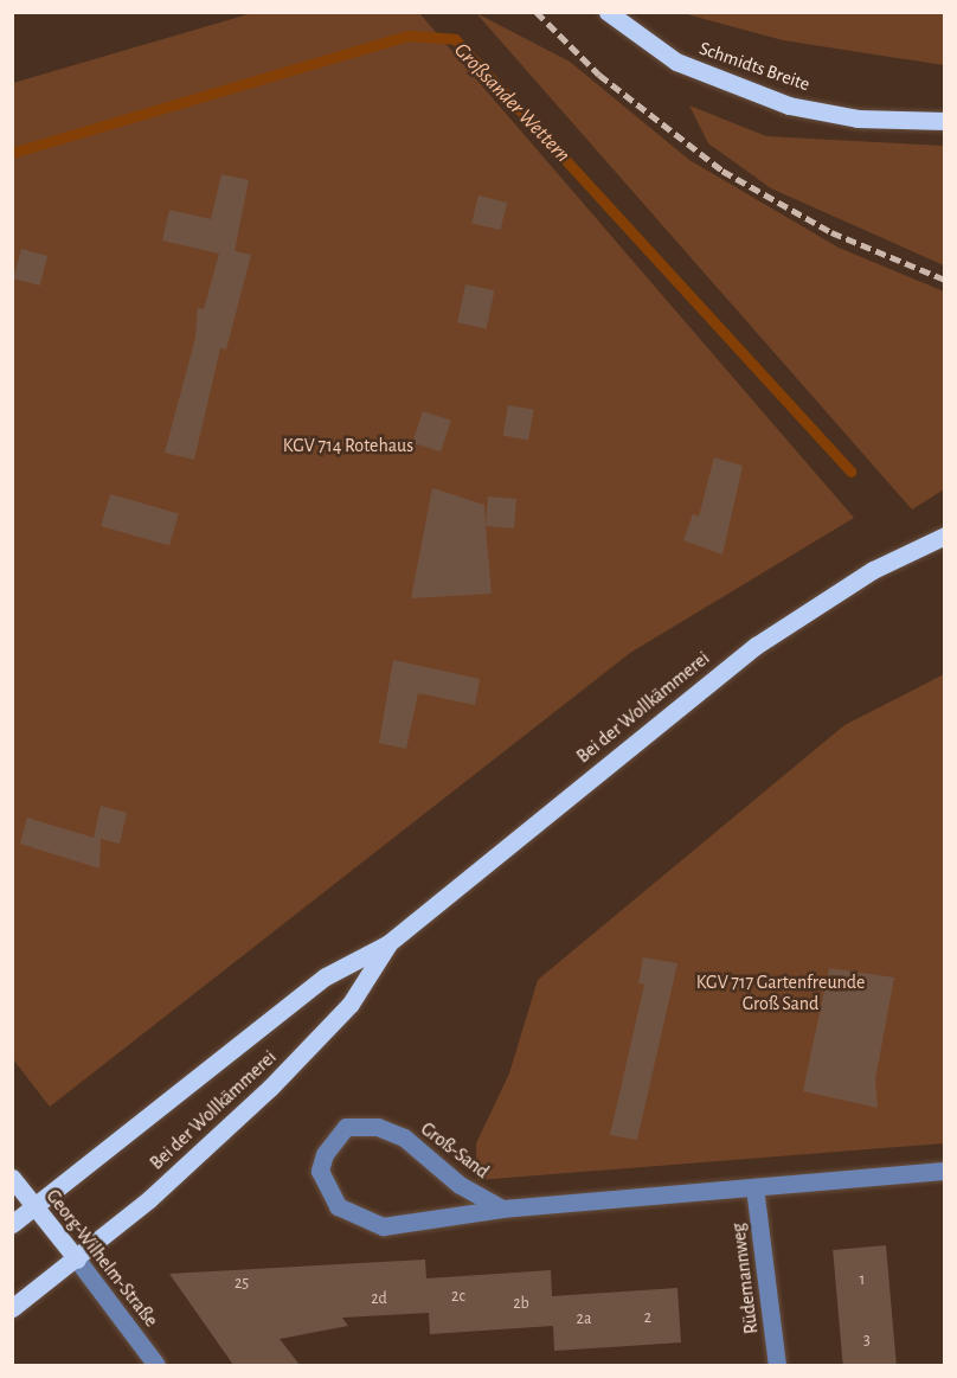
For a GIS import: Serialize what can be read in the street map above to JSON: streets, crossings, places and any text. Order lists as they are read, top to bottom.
{
  "streets": {
    "main road": ["Schmidts Breite", "Bei der Wollkämmerei", "Georg-Wilhelm-Straße"],
    "street": ["Groß-Sand", "Rüdemannweg"]
  },
  "crossings": [
    ["Bei der Wollkämmerei", "Georg-Wilhelm-Straße"],
    ["Groß-Sand", "Rüdemannweg"]
  ],
  "water": ["Großsander Wettern"],
  "parks": ["KGV 714 Rotehaus", "KGV 717 Gartenfreunde Groß Sand"],
  "house_numbers": [
    "1",
    "25",
    "2c",
    "2d",
    "2b",
    "2",
    "2a",
    "3"
  ]
}
